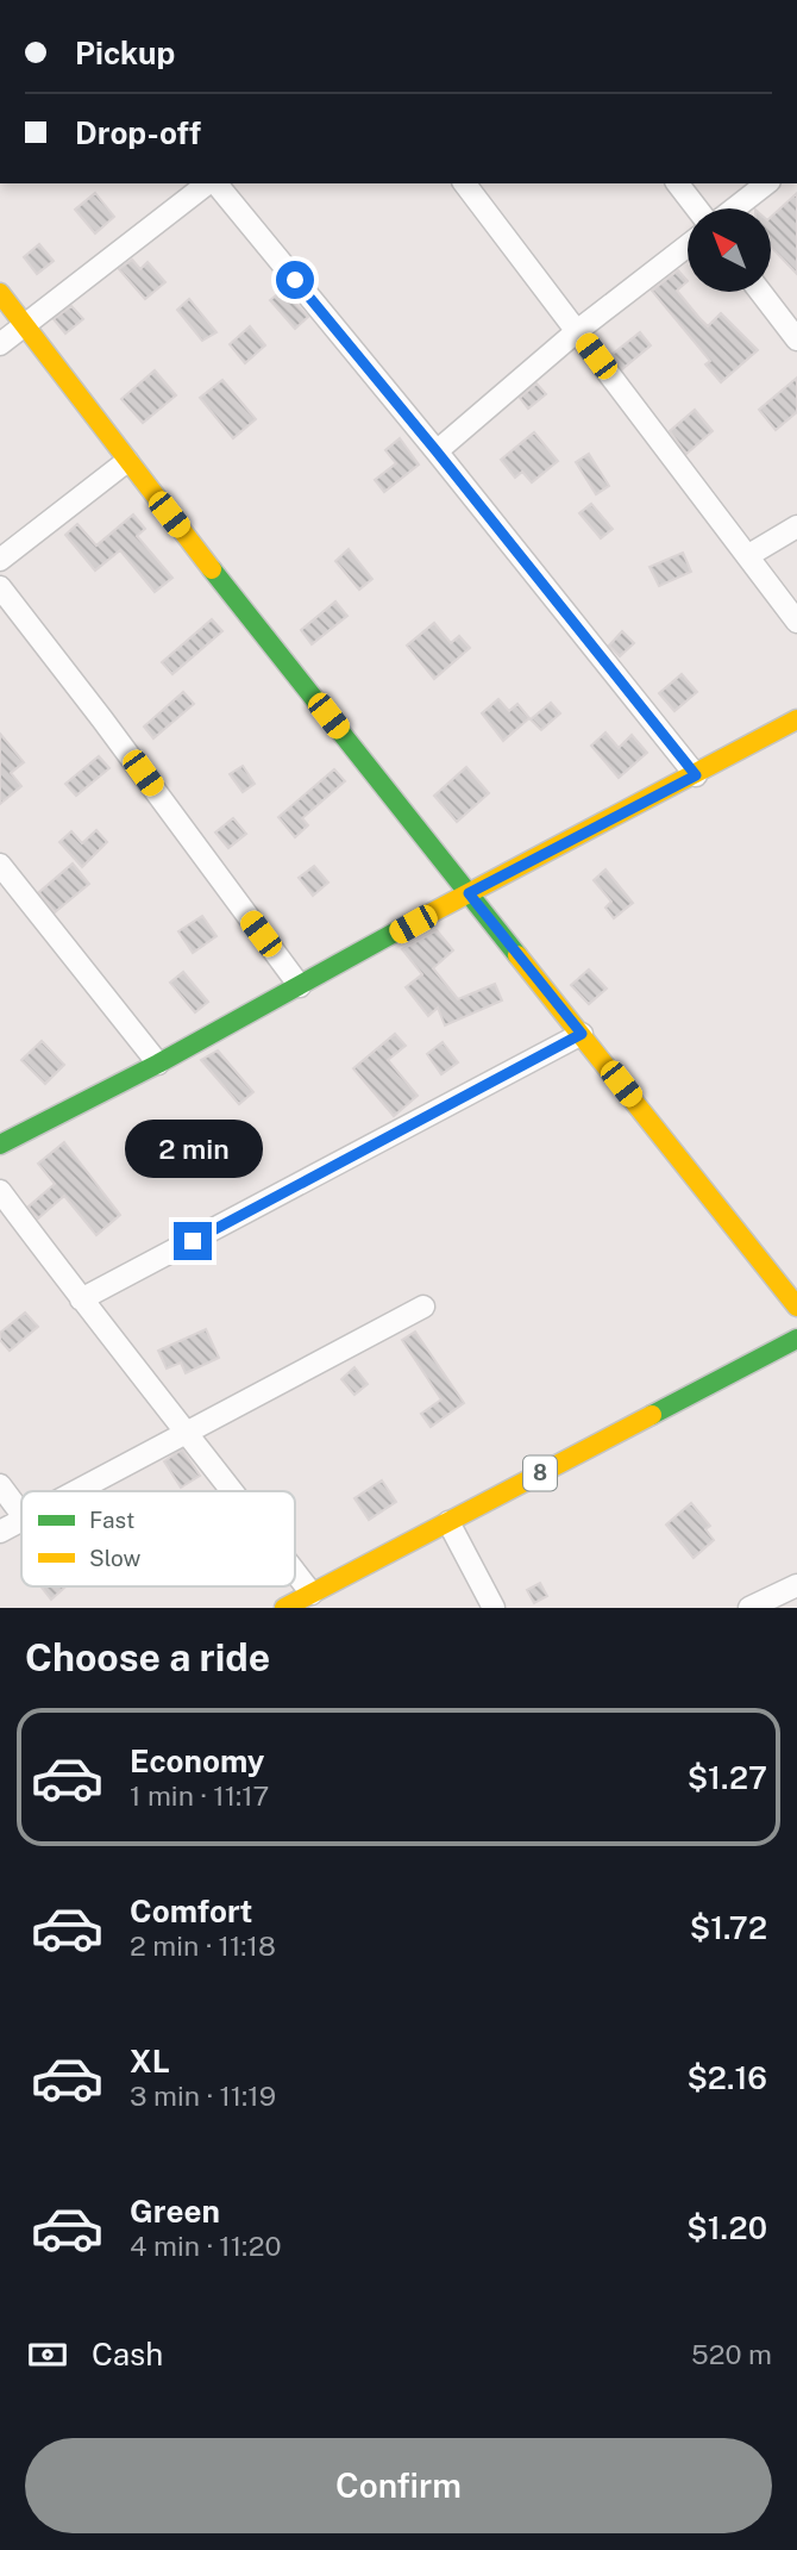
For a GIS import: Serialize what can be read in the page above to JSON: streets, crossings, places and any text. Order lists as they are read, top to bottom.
{
  "streets": {
    "street": ["8"]
  },
  "legend": ["Fast", "Slow"],
  "north": "top left",
  "page": {
    "banner": ["Pickup", "Drop-off"],
    "bubble": "2 min",
    "heading": "Choose a ride",
    "list": [
      {
        "name": "Economy",
        "note": "1 min · 11:17",
        "value": "$1.27"
      },
      {
        "name": "Comfort",
        "note": "2 min · 11:18",
        "value": "$1.72"
      },
      {
        "name": "XL",
        "note": "3 min · 11:19",
        "value": "$2.16"
      },
      {
        "name": "Green",
        "note": "4 min · 11:20",
        "value": "$1.20"
      }
    ],
    "pay": ["Cash", "520 m"],
    "buttons": "Confirm"
  }
}
